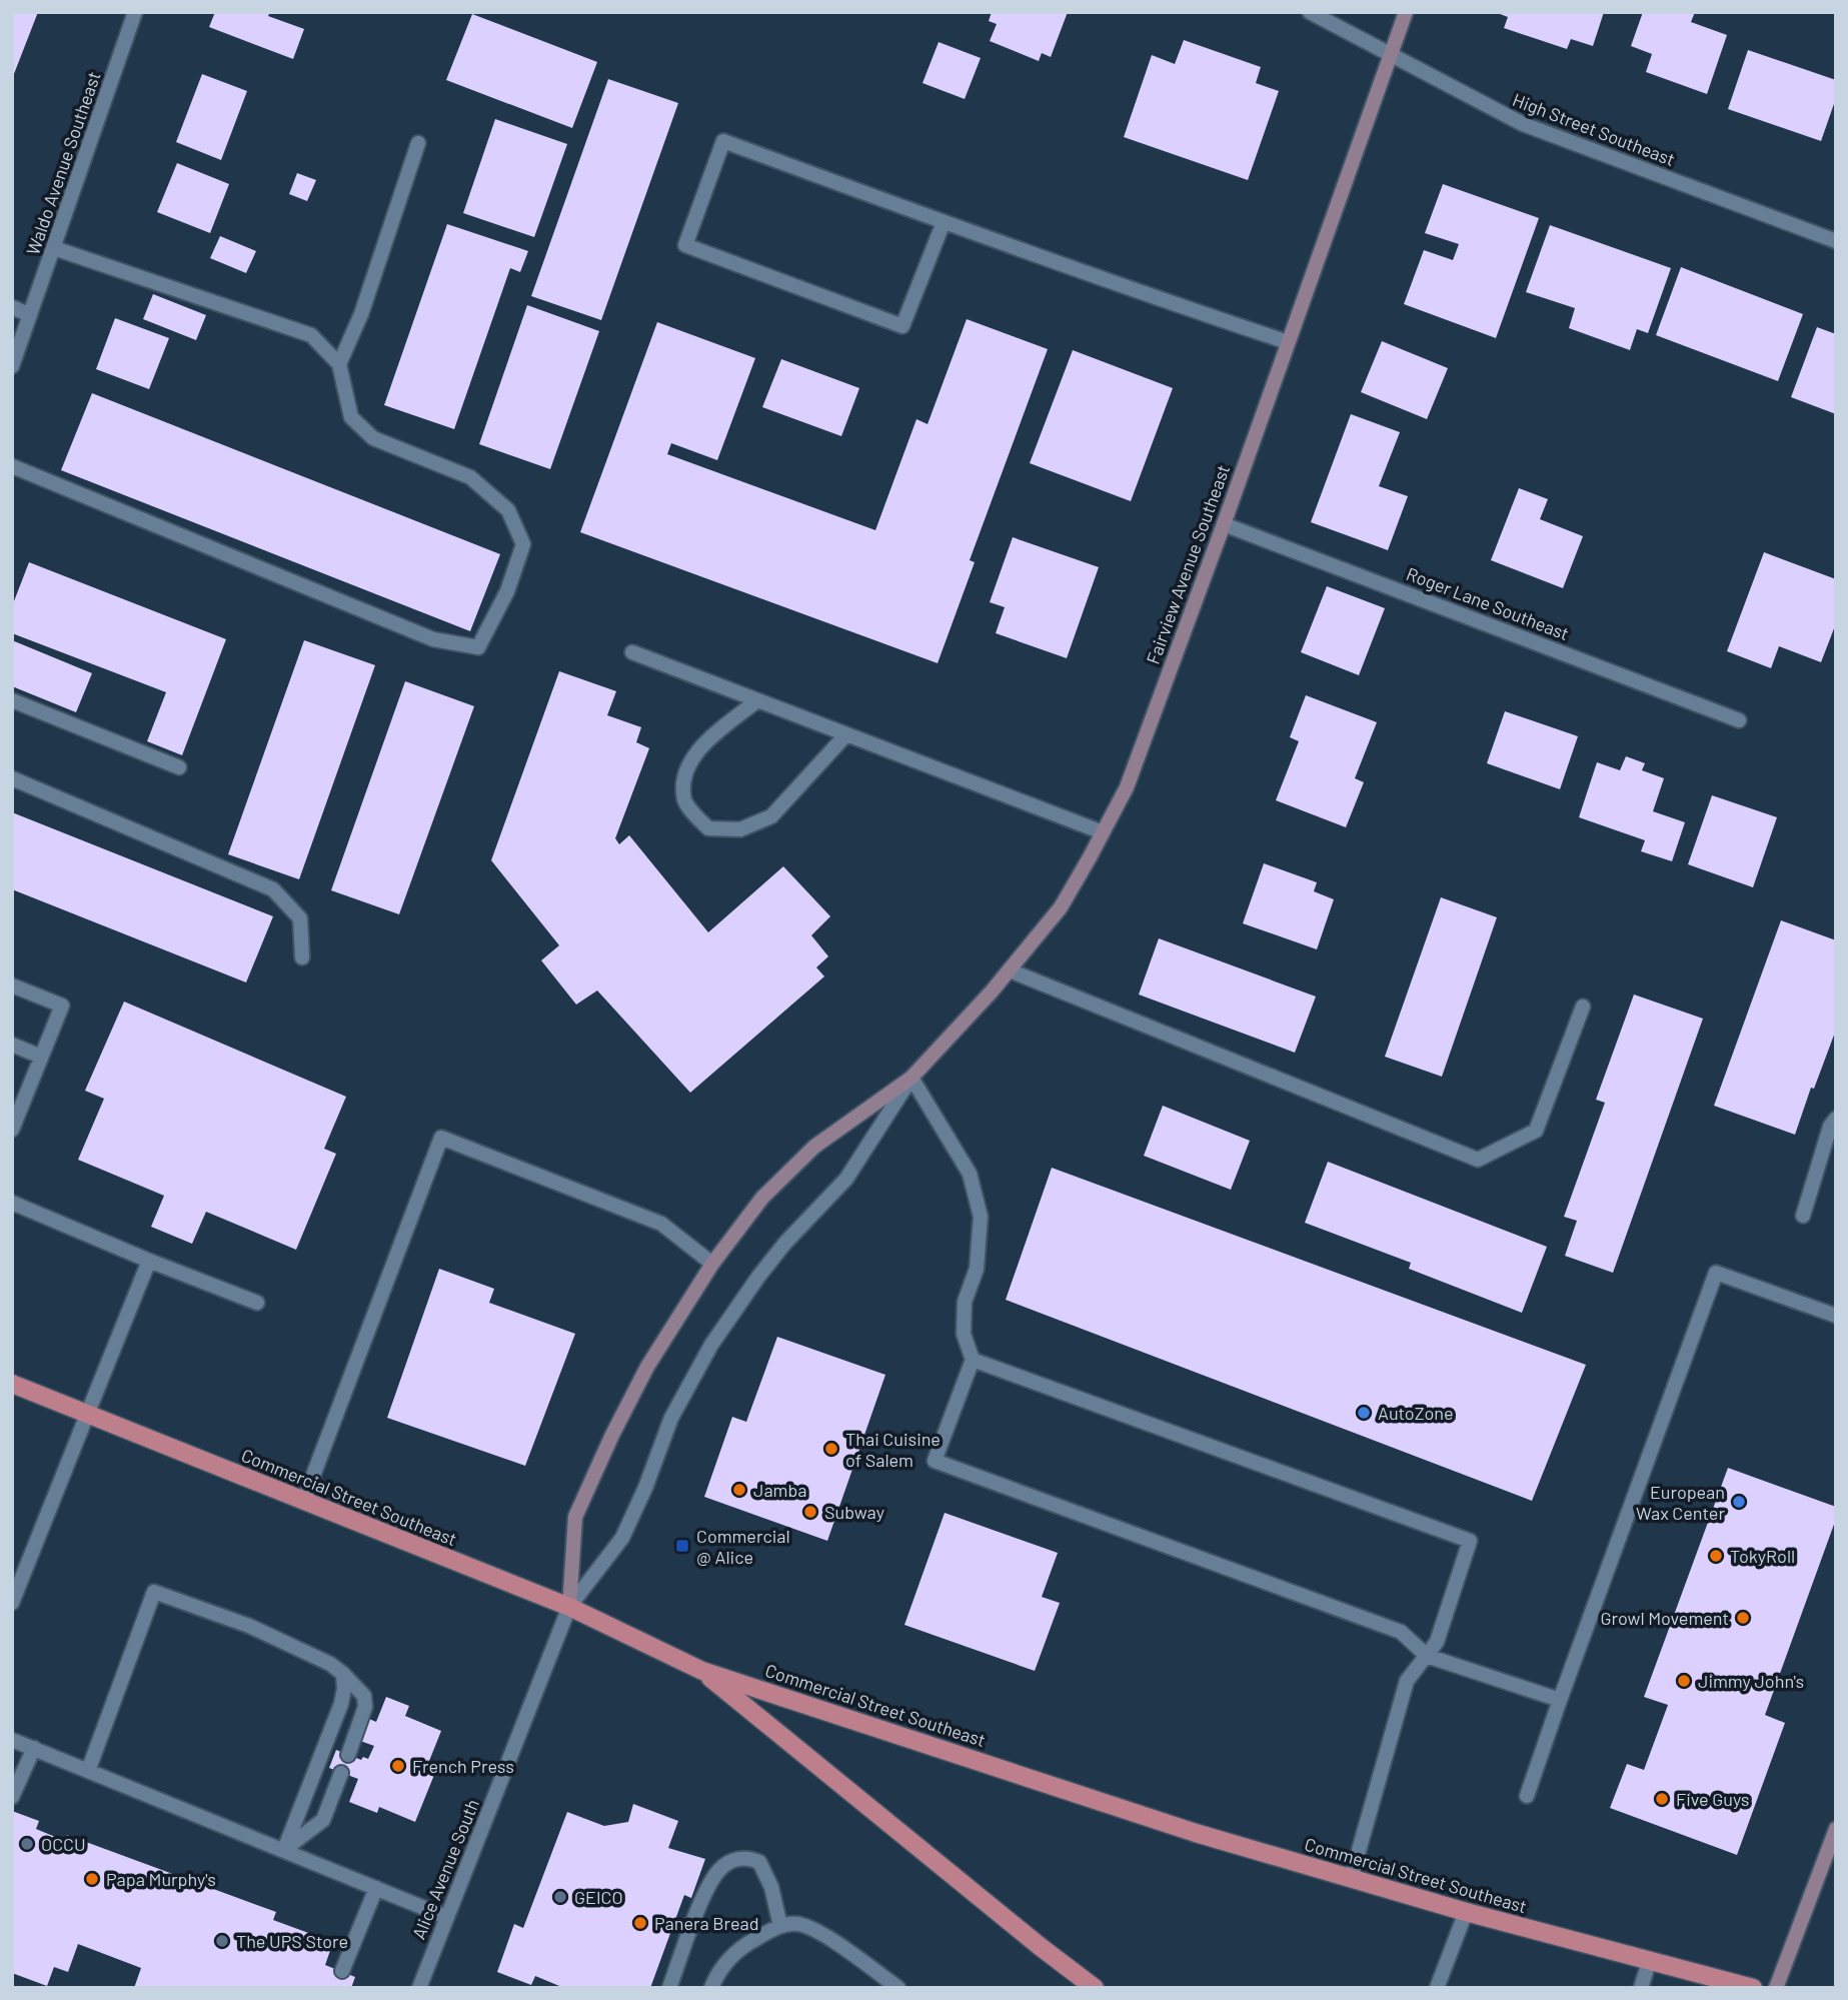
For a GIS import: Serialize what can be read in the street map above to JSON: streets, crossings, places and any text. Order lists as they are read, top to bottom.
{
  "streets": {
    "main road": ["Fairview Avenue Southeast", "Commercial Street Southeast"],
    "street": [
      "High Street Southeast",
      "Waldo Avenue Southeast",
      "Roger Lane Southeast",
      "Alice Avenue South"
    ]
  },
  "crossings": [
    ["High Street Southeast", "Fairview Avenue Southeast"],
    ["Fairview Avenue Southeast", "Roger Lane Southeast"],
    ["Fairview Avenue Southeast", "Commercial Street Southeast"],
    ["Fairview Avenue Southeast", "Alice Avenue South"],
    ["Commercial Street Southeast", "Alice Avenue South"]
  ],
  "places": {
    "other": [
      "AutoZone",
      "Thai Cuisine of Salem",
      "Jamba",
      "European Wax Center",
      "Subway",
      "TokyRoll",
      "Growl Movement",
      "Jimmy John's",
      "French Press",
      "Five Guys",
      "OCCU",
      "Papa Murphy's",
      "GEICO",
      "Panera Bread",
      "The UPS Store"
    ],
    "transit": ["Commercial @ Alice"]
  }
}
